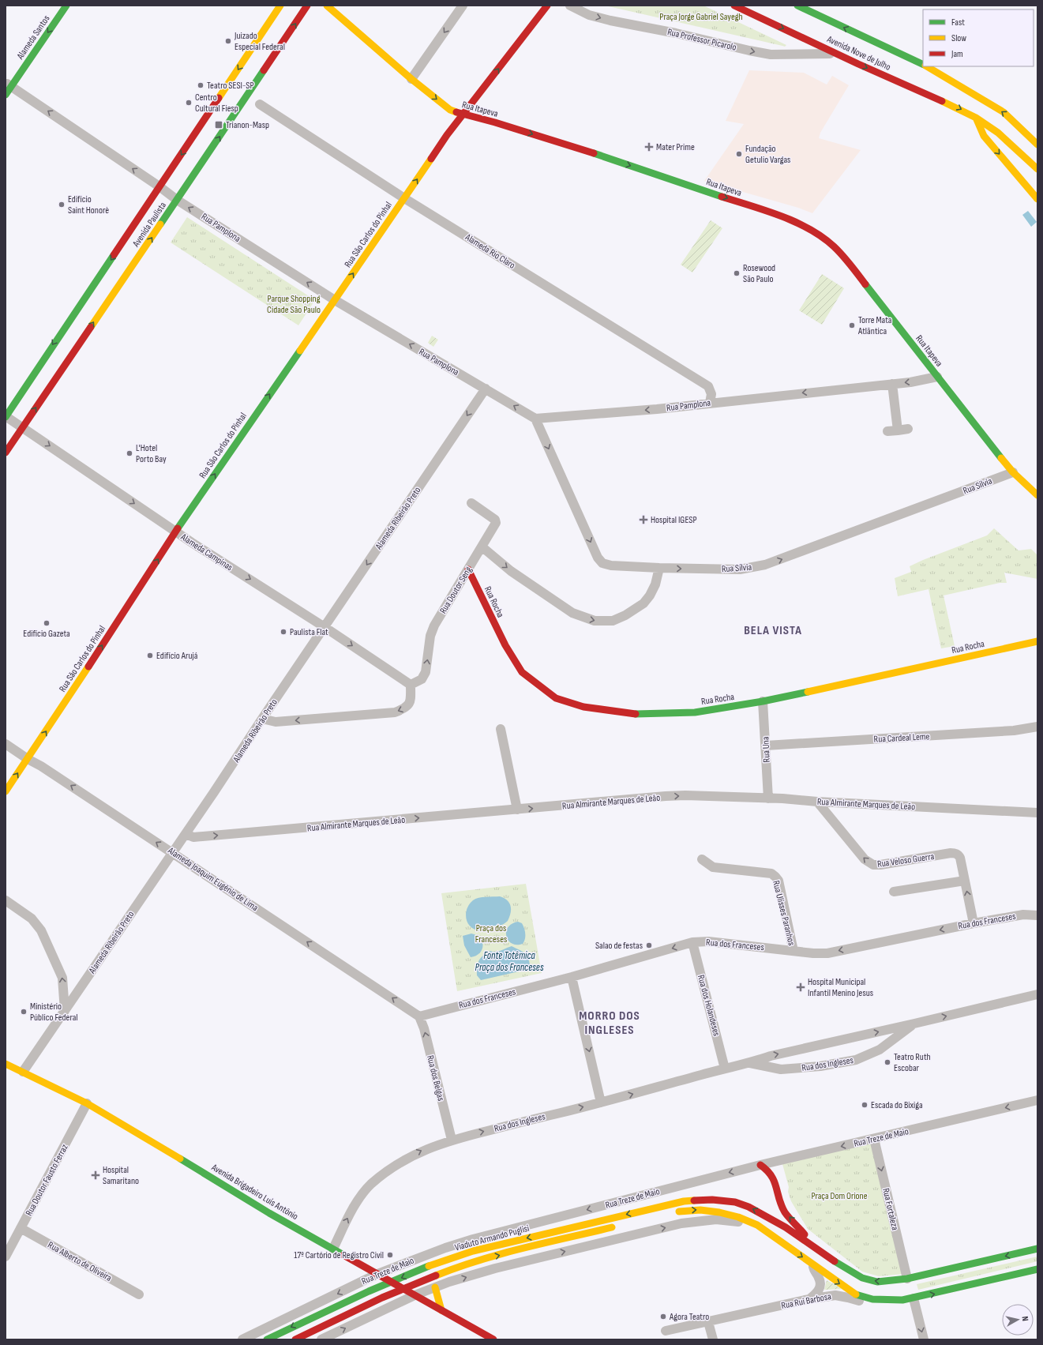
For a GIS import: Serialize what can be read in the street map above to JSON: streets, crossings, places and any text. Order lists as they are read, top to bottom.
{
  "streets": {
    "main road": [
      "Alameda Santos",
      "Avenida Nove de Julho",
      "Rua Itapeva",
      "Avenida Paulista",
      "Rua São Carlos do Pinhal",
      "Rua Rocha",
      "Avenida Brigadeiro Luís Antônio",
      "Viaduto Armando Puglisi",
      "Rua Rui Barbosa"
    ],
    "street": [
      "Rua Professor Picarolo",
      "Rua Pamplona",
      "Alameda Rio Claro",
      "Rua Sílvia",
      "Alameda Ribeirão Preto",
      "Alameda Campinas",
      "Rua Doutor Seng",
      "Rua Cardeal Leme",
      "Rua Una",
      "Rua Almirante Marques de Leão",
      "Rua Veloso Guerra",
      "Alameda Joaquim Eugênio de Lima",
      "Rua Ulisses Paranhos",
      "Rua dos Franceses",
      "Rua dos Holandeses",
      "Rua dos Ingleses",
      "Rua dos Belgas",
      "Rua Treze de Maio",
      "Rua Doutor Fausto Ferraz",
      "Rua Fortaleza",
      "Rua Alberto de Oliveira"
    ]
  },
  "crossings": [
    ["Alameda Santos", "Rua Pamplona"],
    ["Rua Professor Picarolo", "Avenida Nove de Julho"],
    ["Rua Itapeva", "Rua Pamplona"],
    ["Rua Itapeva", "Rua São Carlos do Pinhal"],
    ["Rua Itapeva", "Rua Sílvia"],
    ["Avenida Paulista", "Rua Pamplona"],
    ["Avenida Paulista", "Alameda Campinas"],
    ["Rua Pamplona", "Rua São Carlos do Pinhal"],
    ["Rua Pamplona", "Alameda Rio Claro"],
    ["Rua Pamplona", "Rua Sílvia"],
    ["Rua Pamplona", "Alameda Ribeirão Preto"],
    ["Rua São Carlos do Pinhal", "Alameda Rio Claro"],
    ["Rua São Carlos do Pinhal", "Alameda Campinas"],
    ["Rua São Carlos do Pinhal", "Alameda Joaquim Eugênio de Lima"],
    ["Alameda Ribeirão Preto", "Alameda Campinas"],
    ["Alameda Ribeirão Preto", "Rua Almirante Marques de Leão"],
    ["Alameda Ribeirão Preto", "Alameda Joaquim Eugênio de Lima"],
    ["Alameda Ribeirão Preto", "Avenida Brigadeiro Luís Antônio"],
    ["Alameda Campinas", "Rua Doutor Seng"],
    ["Rua Doutor Seng", "Rua Rocha"],
    ["Rua Rocha", "Rua Una"],
    ["Rua Cardeal Leme", "Rua Una"],
    ["Rua Una", "Rua Almirante Marques de Leão"],
    ["Rua Almirante Marques de Leão", "Rua Veloso Guerra"],
    ["Rua Veloso Guerra", "Rua dos Franceses"],
    ["Alameda Joaquim Eugênio de Lima", "Rua dos Franceses"],
    ["Alameda Joaquim Eugênio de Lima", "Rua dos Belgas"],
    ["Rua Ulisses Paranhos", "Rua dos Franceses"],
    ["Rua dos Franceses", "Rua dos Holandeses"],
    ["Rua dos Franceses", "Rua dos Belgas"],
    ["Rua dos Holandeses", "Rua dos Ingleses"],
    ["Rua dos Ingleses", "Rua dos Belgas"],
    ["Rua dos Ingleses", "Avenida Brigadeiro Luís Antônio"],
    ["Rua Treze de Maio", "Avenida Brigadeiro Luís Antônio"],
    ["Rua Treze de Maio", "Rua Fortaleza"],
    ["Rua Doutor Fausto Ferraz", "Avenida Brigadeiro Luís Antônio"],
    ["Rua Doutor Fausto Ferraz", "Rua Alberto de Oliveira"]
  ],
  "one_way": [
    "Alameda Santos",
    "Rua Professor Picarolo",
    "Rua Itapeva",
    "Rua Pamplona",
    "Rua São Carlos do Pinhal",
    "Rua Sílvia",
    "Alameda Campinas",
    "Rua Doutor Seng",
    "Rua Almirante Marques de Leão",
    "Rua Veloso Guerra",
    "Alameda Joaquim Eugênio de Lima",
    "Rua dos Franceses",
    "Rua dos Ingleses",
    "Rua dos Belgas",
    "Rua Fortaleza"
  ],
  "districts": ["BELA VISTA", "MORRO DOS INGLESES"],
  "water": ["Fonte Totêmica Praça dos Franceses"],
  "parks": [
    "Praça Jorge Gabriel Sayegh",
    "Parque Shopping Cidade São Paulo",
    "Praça dos Franceses",
    "Praça Dom Orione"
  ],
  "places": {
    "other": [
      "Juizado Especial Federal",
      "Teatro SESI-SP",
      "Centro Cultural Fiesp",
      "Fundação Getulio Vargas",
      "Edifício Saint Honorè",
      "Rosewood São Paulo",
      "Torre Mata Atlântica",
      "L'Hotel Porto Bay",
      "Edifício Gazeta",
      "Paulista Flat",
      "Edifício Arujá",
      "Salao de festas",
      "Ministério Público Federal",
      "Teatro Ruth Escobar",
      "Escada do Bixiga",
      "17º Cartório de Registro Civil",
      "Agora Teatro"
    ],
    "transit": ["Trianon-Masp"],
    "health": [
      "Mater Prime",
      "Hospital IGESP",
      "Hospital Municipal Infantil Menino Jesus",
      "Hospital Samaritano"
    ]
  },
  "legend": ["Fast", "Slow", "Jam"],
  "north": "right"
}
